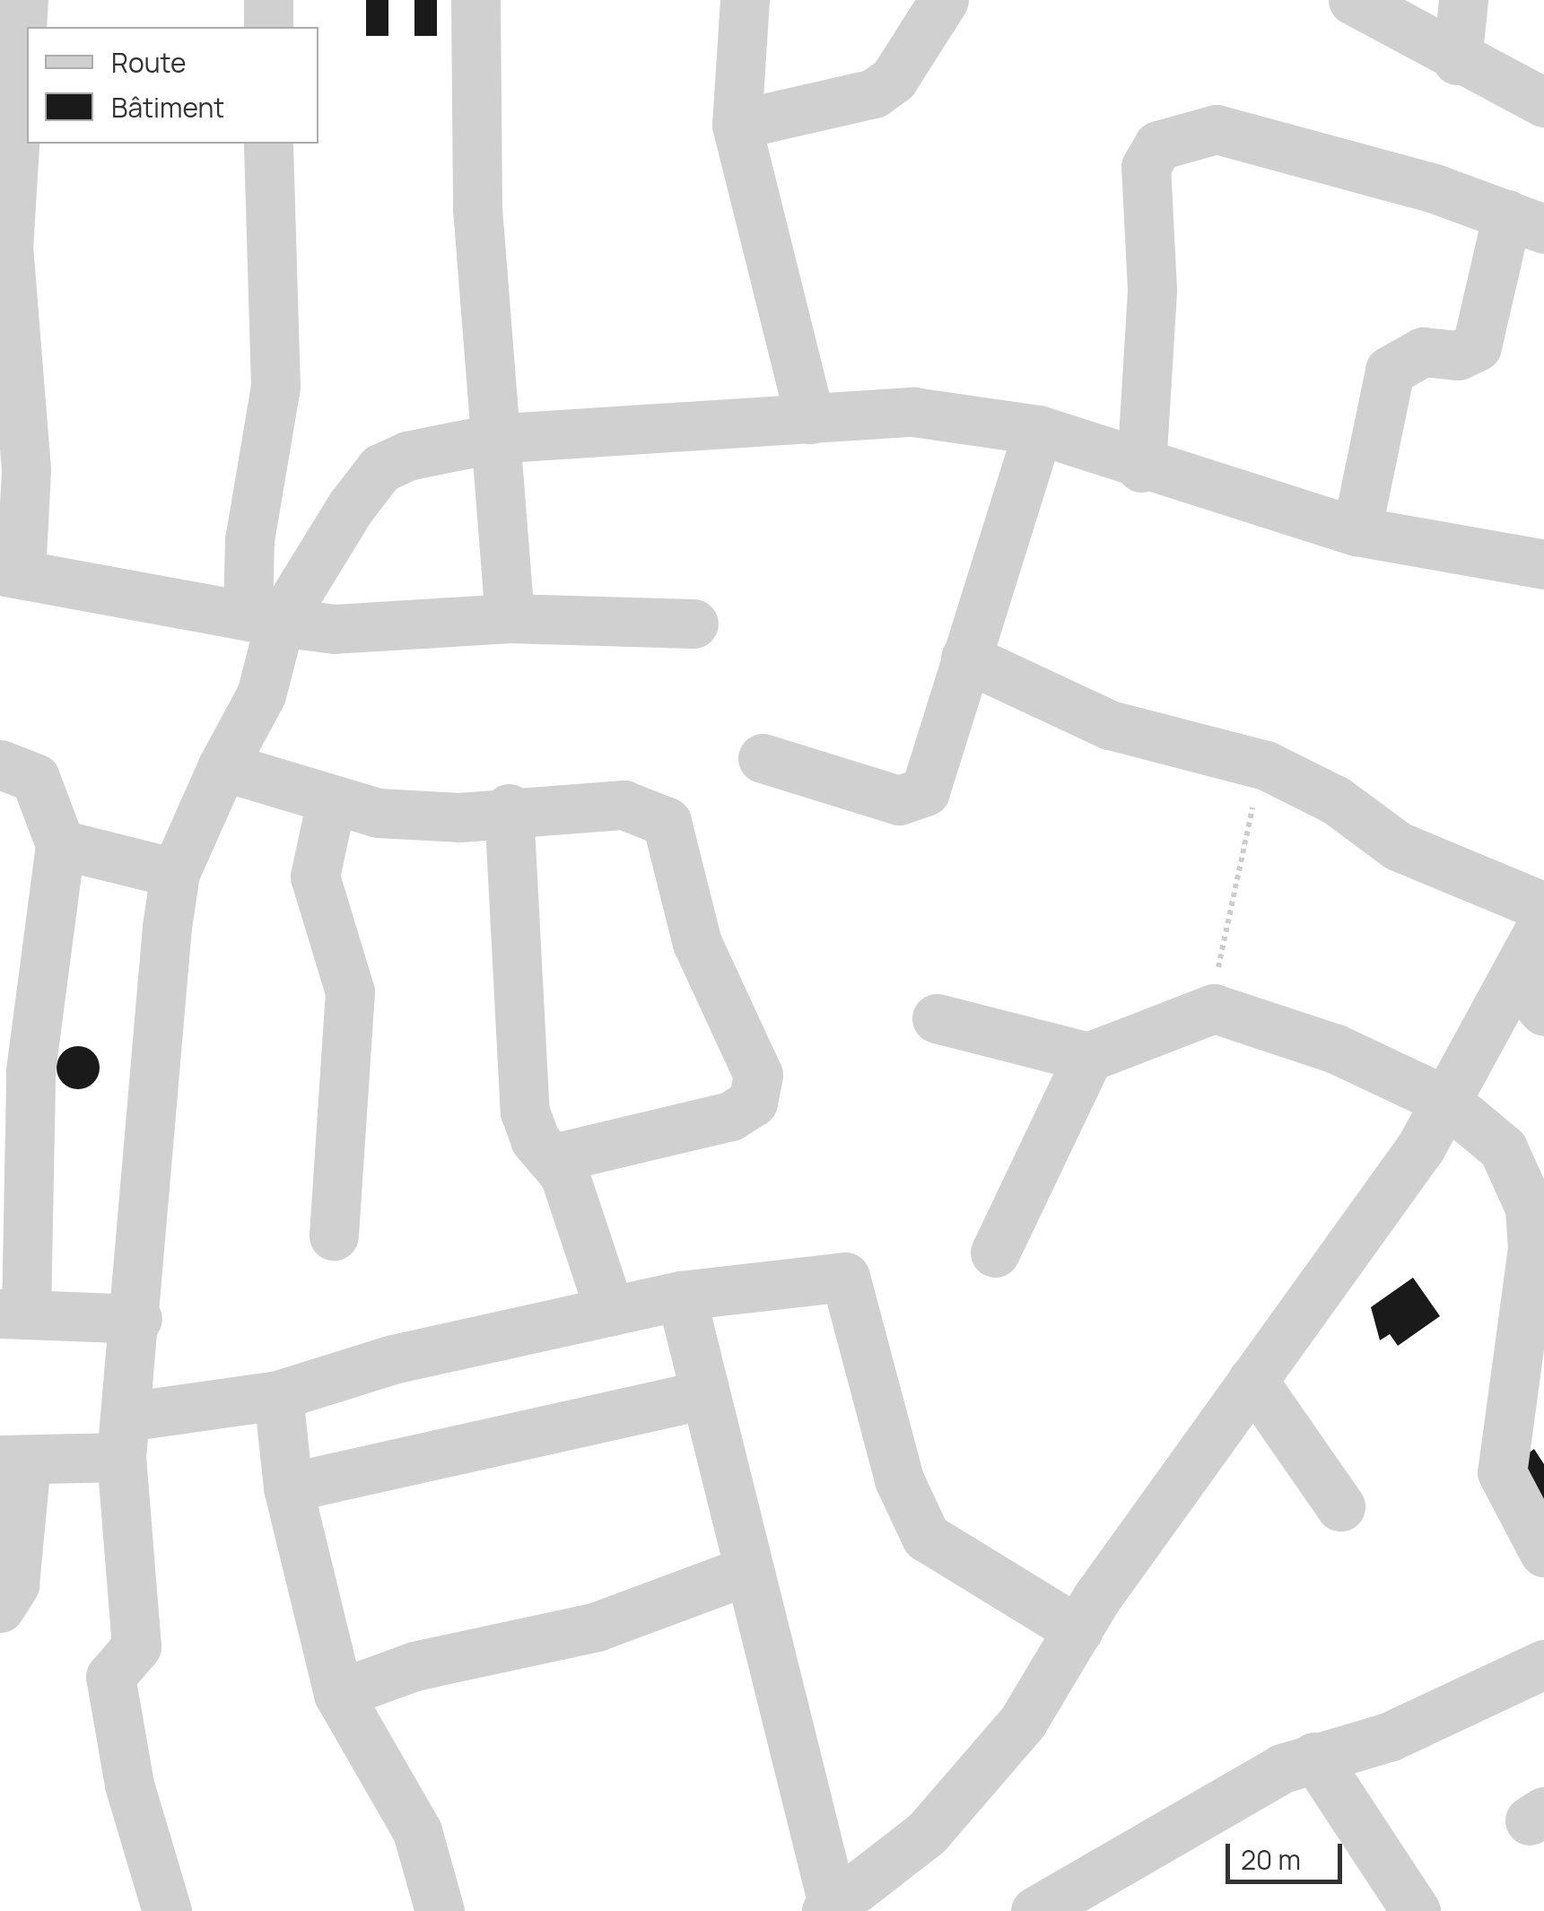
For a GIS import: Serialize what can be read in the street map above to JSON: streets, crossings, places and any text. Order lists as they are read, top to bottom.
{
  "legend": ["Route", "Bâtiment"],
  "scale_bar": "20 m"
}
